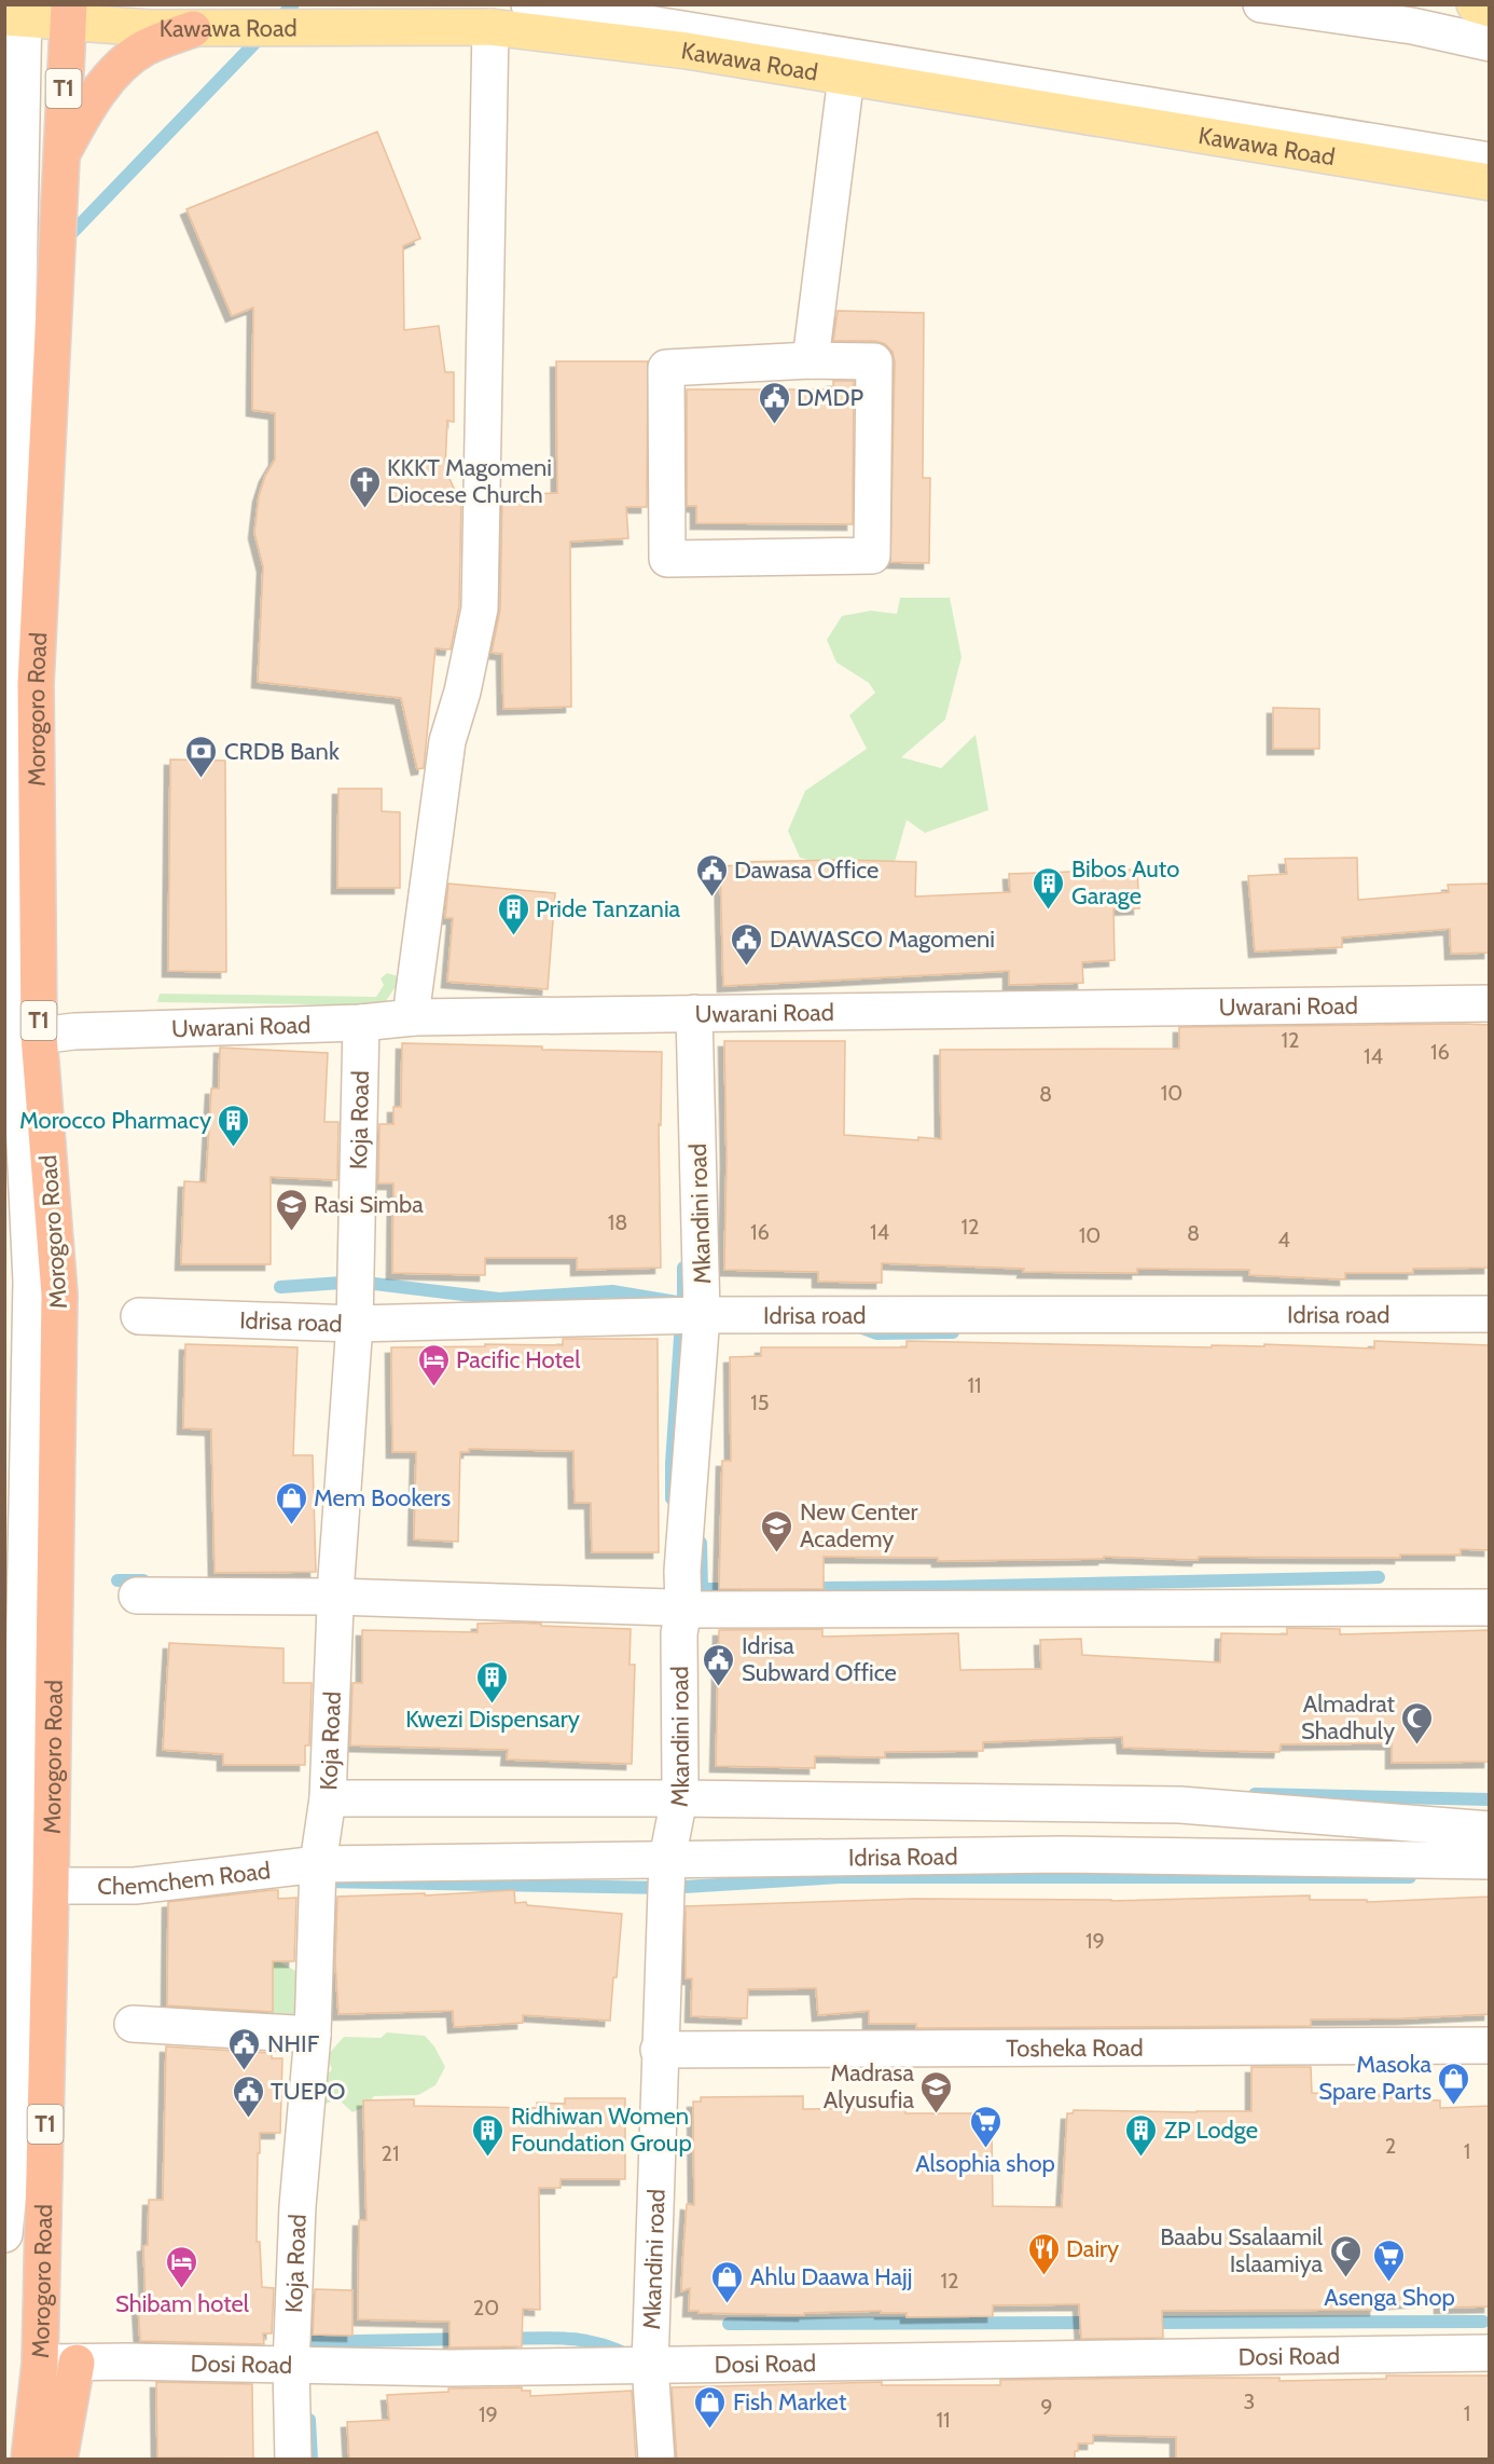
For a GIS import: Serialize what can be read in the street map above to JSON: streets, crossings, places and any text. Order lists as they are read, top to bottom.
{
  "streets": {
    "highway": ["T1", "Morogoro Road"],
    "main road": ["Kawawa Road"],
    "street": [
      "Uwarani Road",
      "Koja Road",
      "Mkandini road",
      "Idrisa road",
      "Idrisa Road",
      "Chemchem Road",
      "Tosheka Road",
      "Dosi Road"
    ]
  },
  "crossings": [
    ["Kawawa Road", "Morogoro Road"],
    ["Morogoro Road", "Uwarani Road"],
    ["Morogoro Road", "Chemchem Road"],
    ["Morogoro Road", "Dosi Road"],
    ["Uwarani Road", "Koja Road"],
    ["Uwarani Road", "Mkandini road"],
    ["Koja Road", "Idrisa road"],
    ["Koja Road", "Idrisa Road"],
    ["Koja Road", "Chemchem Road"],
    ["Koja Road", "Dosi Road"],
    ["Mkandini road", "Idrisa road"],
    ["Mkandini road", "Idrisa Road"],
    ["Mkandini road", "Tosheka Road"],
    ["Mkandini road", "Dosi Road"],
    ["Idrisa Road", "Chemchem Road"]
  ],
  "places": {
    "public building": [
      "DMDP",
      "Dawasa Office",
      "DAWASCO Magomeni",
      "Idrisa Subward Office",
      "NHIF",
      "TUEPO"
    ],
    "church": ["KKKT Magomeni Diocese Church"],
    "bank": ["CRDB Bank"],
    "building": [
      "Bibos Auto Garage",
      "Pride Tanzania",
      "Morocco Pharmacy",
      "Kwezi Dispensary",
      "Ridhiwan Women Foundation Group",
      "ZP Lodge"
    ],
    "school or university": ["Rasi Simba", "New Center Academy", "Madrasa Alyusufia"],
    "hotel": ["Pacific Hotel", "Shibam hotel"],
    "shop": [
      "Mem Bookers",
      "Masoka Spare Parts",
      "Ahlu Daawa Hajj",
      "Fish Market"
    ],
    "mosque": ["Almadrat Shadhuly", "Baabu Ssalaamil Islaamiya"],
    "supermarket": ["Alsophia shop", "Asenga Shop"],
    "restaurant": ["Dairy"]
  },
  "house_numbers": [
    "12",
    "16",
    "14",
    "10",
    "8",
    "18",
    "12",
    "16",
    "14",
    "8",
    "10",
    "4",
    "11",
    "15",
    "19",
    "2",
    "1",
    "21",
    "12",
    "20",
    "3",
    "9",
    "1",
    "19",
    "11"
  ]
}
